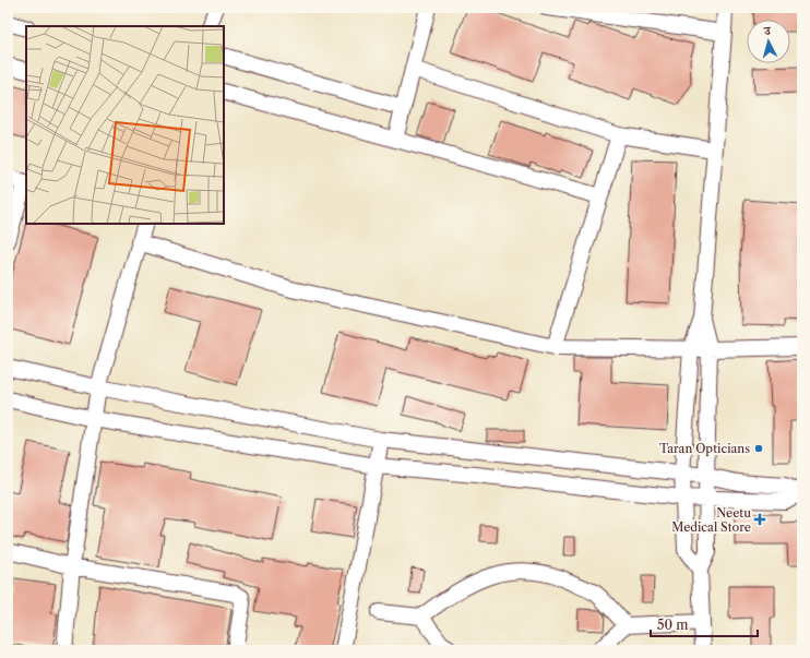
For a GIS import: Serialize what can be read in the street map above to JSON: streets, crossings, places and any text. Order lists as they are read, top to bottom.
{
  "places": {
    "other": ["Taran Opticians"],
    "health": ["Neetu Medical Store"]
  },
  "scale_bar": "50 m",
  "north": "top"
}
